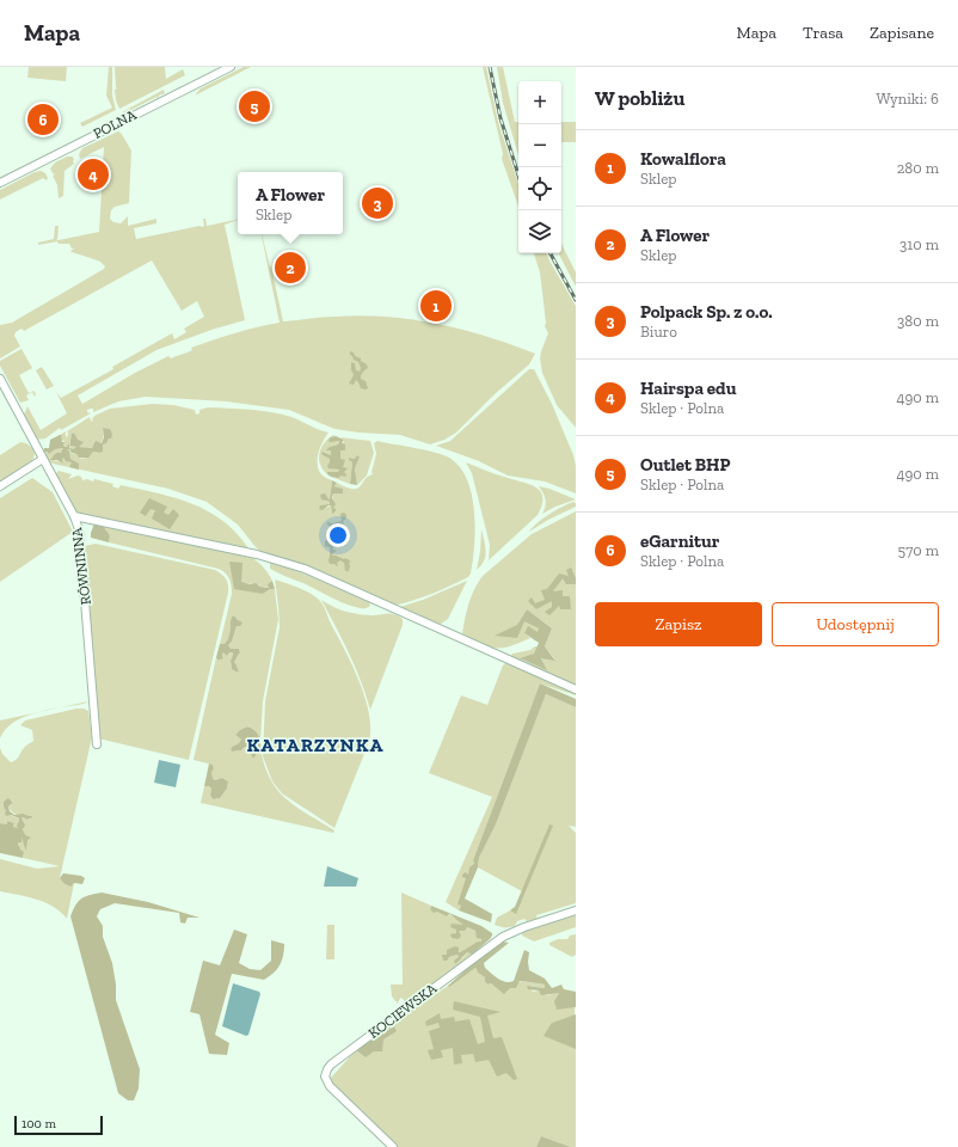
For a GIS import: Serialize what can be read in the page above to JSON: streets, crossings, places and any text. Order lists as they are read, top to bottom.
{
  "streets": {
    "street": ["POLNA", "RÓWNINNA", "KOCIEWSKA"]
  },
  "districts": ["KATARZYNKA"],
  "scale_bar": "100 m",
  "page": {
    "header": "Mapa",
    "nav": ["Mapa", "Trasa", "Zapisane"],
    "heading": ["W pobliżu", "Wyniki: 6"],
    "map_buttons": ["+", "−"],
    "pins": [
      "5",
      "6",
      "4",
      "3",
      "2",
      "1"
    ],
    "list": [
      {
        "mark": "1",
        "name": "Kowalflora",
        "note": "Sklep",
        "value": "280 m"
      },
      {
        "mark": "2",
        "name": "A Flower",
        "note": "Sklep",
        "value": "310 m"
      },
      {
        "mark": "3",
        "name": "Polpack Sp. z o.o.",
        "note": "Biuro",
        "value": "380 m"
      },
      {
        "mark": "4",
        "name": "Hairspa edu",
        "note": "Sklep · Polna",
        "value": "490 m"
      },
      {
        "mark": "5",
        "name": "Outlet BHP",
        "note": "Sklep · Polna",
        "value": "490 m"
      },
      {
        "mark": "6",
        "name": "eGarnitur",
        "note": "Sklep · Polna",
        "value": "570 m"
      }
    ],
    "popup": ["A Flower", "Sklep"],
    "buttons": ["Zapisz", "Udostępnij"],
    "scale": "100 m"
  }
}
